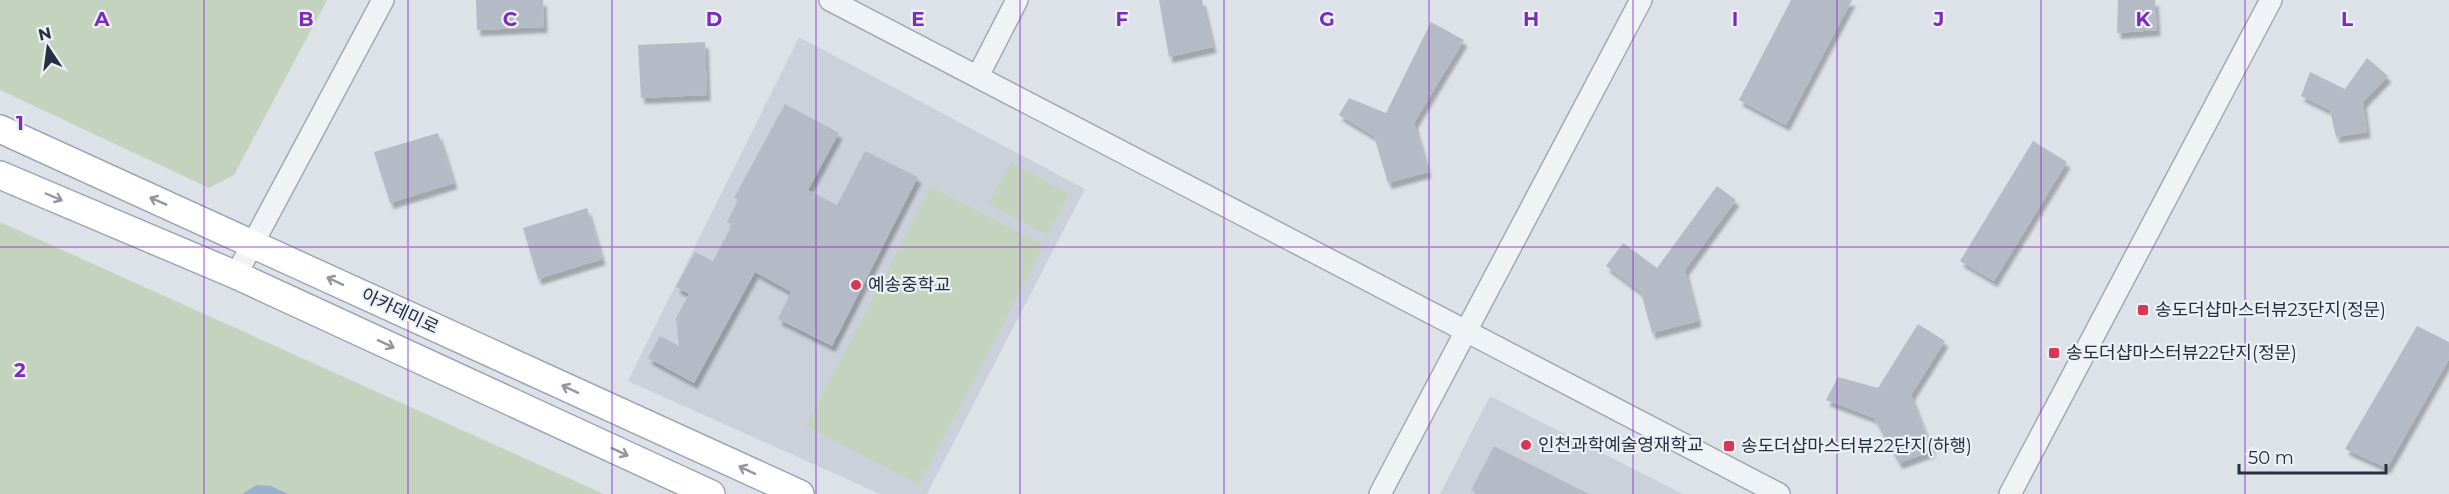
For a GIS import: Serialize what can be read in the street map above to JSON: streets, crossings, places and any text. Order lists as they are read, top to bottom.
{
  "streets": {
    "main road": ["아카데미로"]
  },
  "places": {
    "other": ["예송중학교", "인천과학예술영재학교"],
    "transit": ["송도더샵마스터뷰23단지(정문)", "송도더샵마스터뷰22단지(정문)", "송도더샵마스터뷰22단지(하행)"]
  },
  "scale_bar": "50 m",
  "north": "top",
  "grid": {
    "columns": [
      "A",
      "B",
      "C",
      "D",
      "E",
      "F",
      "G",
      "H",
      "I",
      "J",
      "K",
      "L"
    ],
    "rows": ["1", "2"]
  }
}
